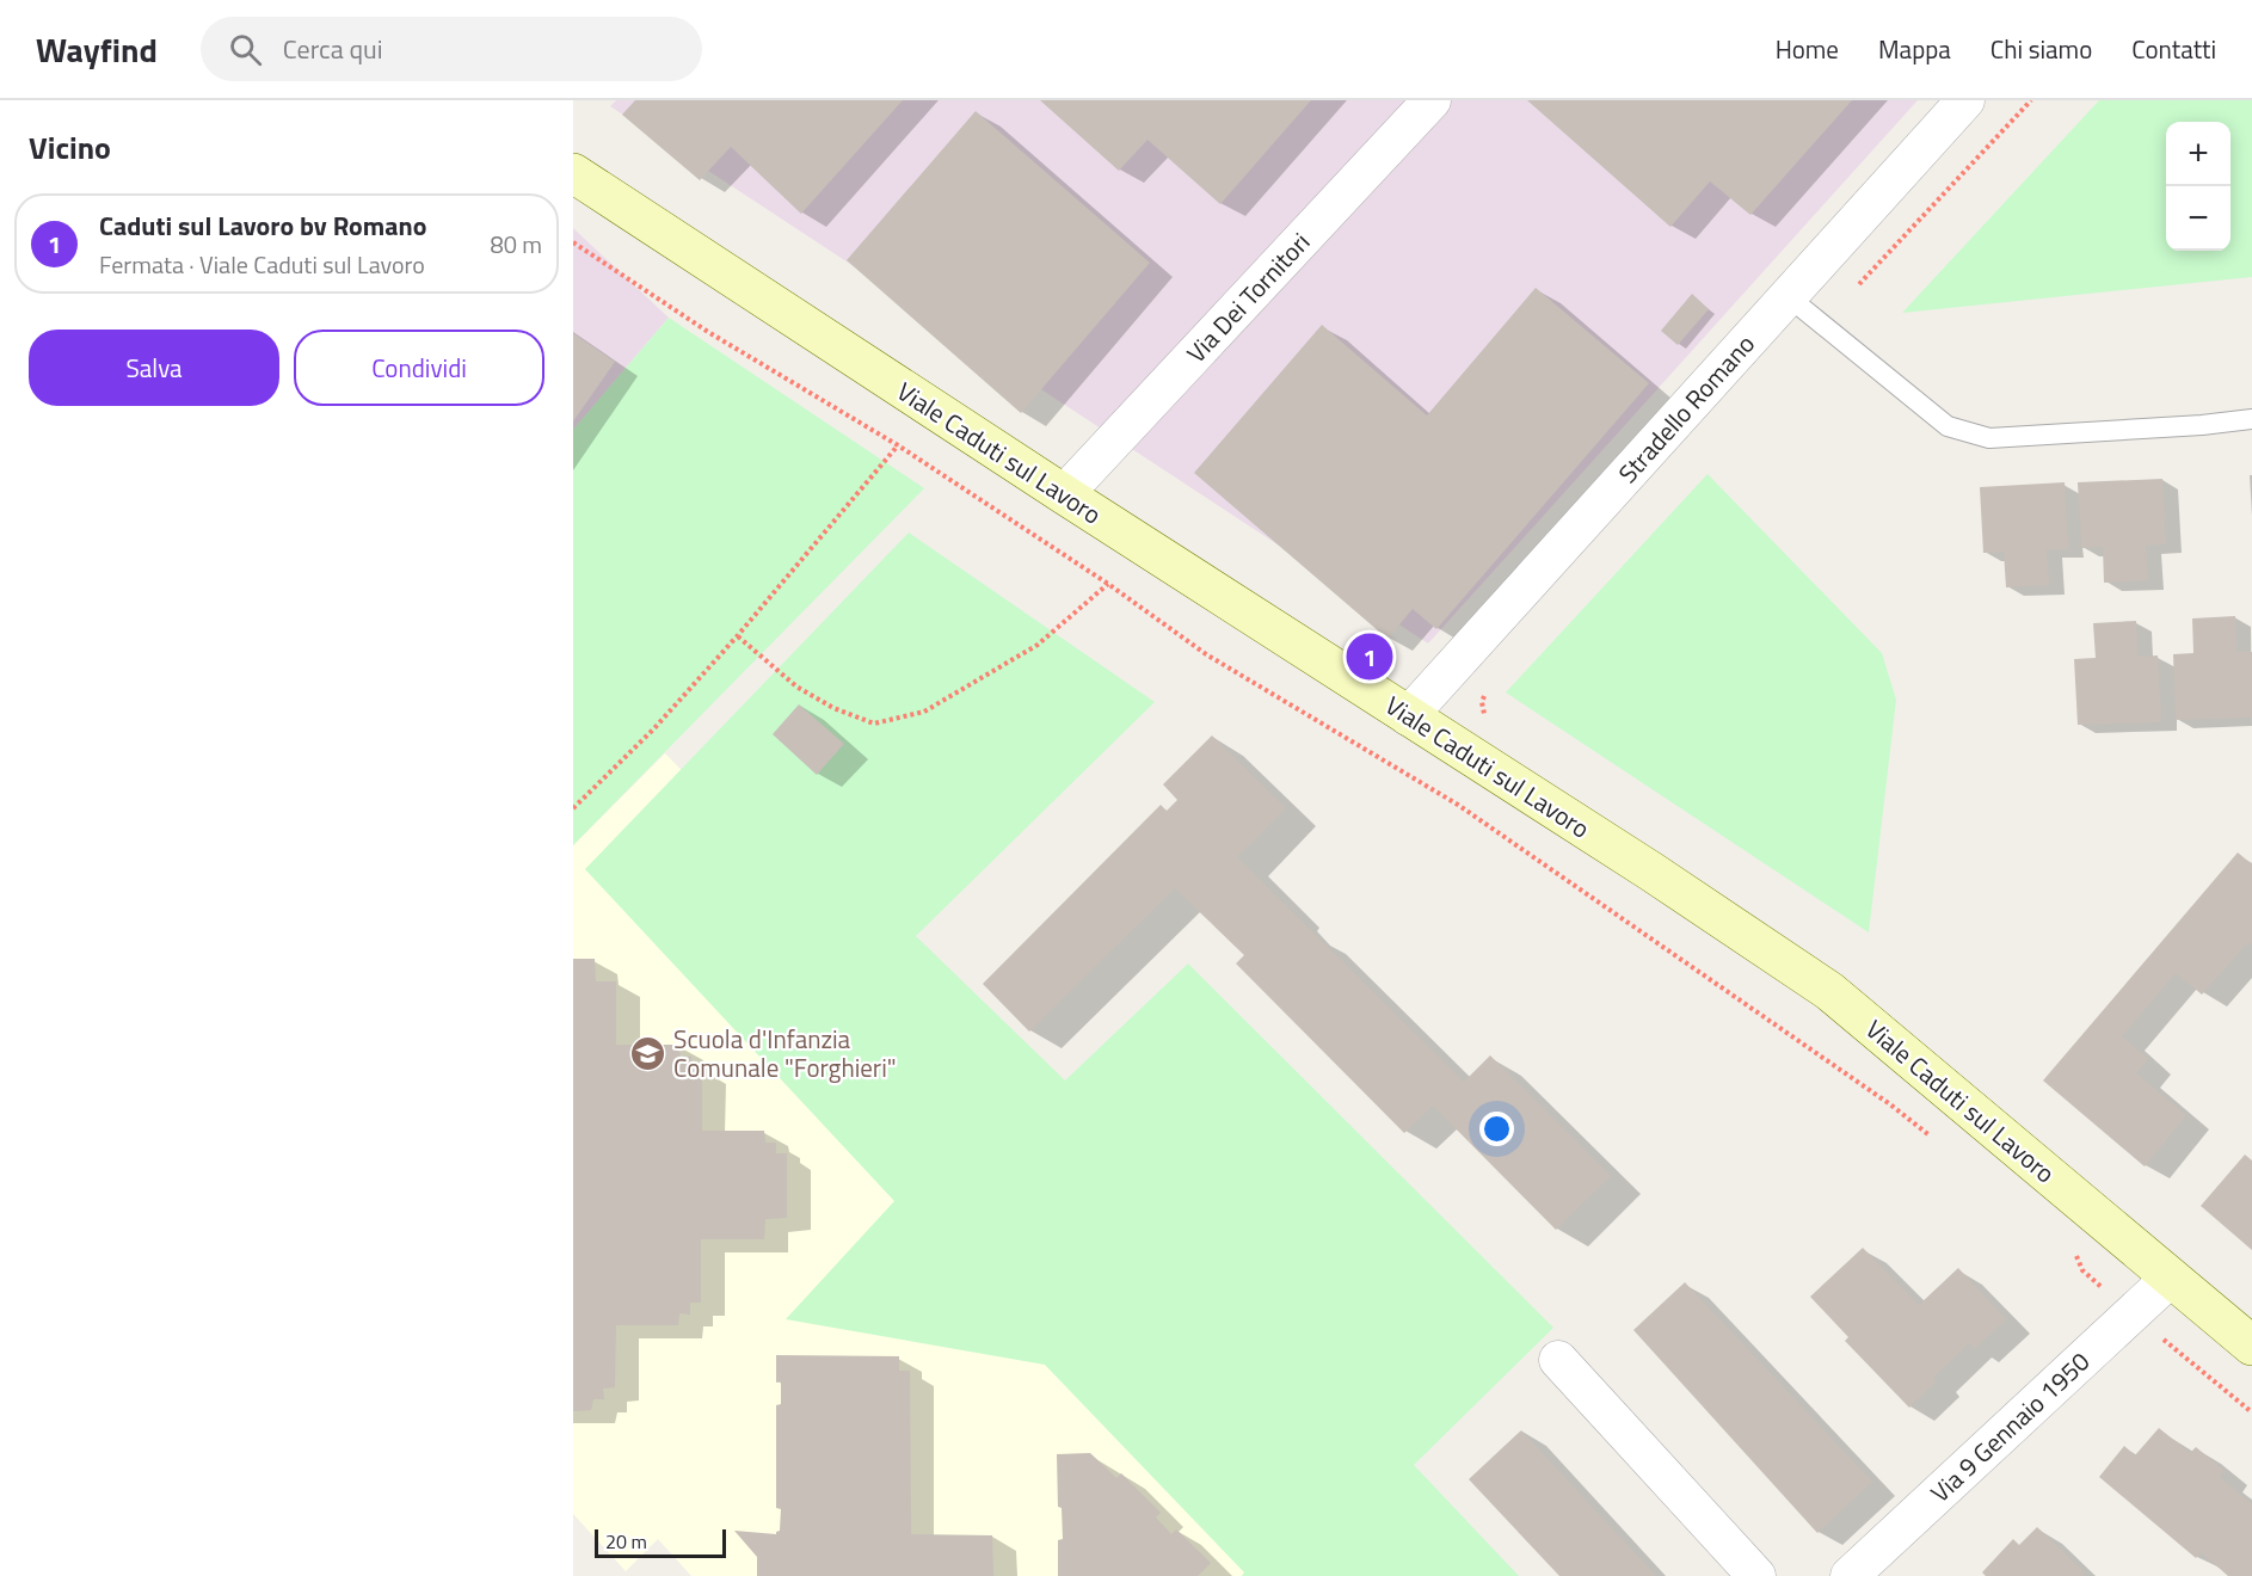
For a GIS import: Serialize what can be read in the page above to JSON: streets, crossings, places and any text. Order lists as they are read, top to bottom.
{
  "streets": {
    "street": [
      "Via Dei Tornitori",
      "Stradello Romano",
      "Viale Caduti sul Lavoro",
      "Via 9 Gennaio 1950"
    ]
  },
  "crossings": [
    ["Via Dei Tornitori", "Viale Caduti sul Lavoro"],
    ["Stradello Romano", "Viale Caduti sul Lavoro"],
    ["Viale Caduti sul Lavoro", "Via 9 Gennaio 1950"]
  ],
  "places": {
    "school or university": ["Scuola d'Infanzia Comunale \"Forghieri\""]
  },
  "scale_bar": "20 m",
  "page": {
    "header": "Wayfind",
    "search": "Cerca qui",
    "nav": [
      "Home",
      "Mappa",
      "Chi siamo",
      "Contatti"
    ],
    "heading": "Vicino",
    "map_buttons": ["+", "−"],
    "list": [
      {
        "mark": "1",
        "name": "Caduti sul Lavoro bv Romano",
        "note": "Fermata · Viale Caduti sul Lavoro",
        "value": "80 m"
      }
    ],
    "buttons": ["Salva", "Condividi"],
    "pins": "1",
    "scale": "20 m"
  }
}
